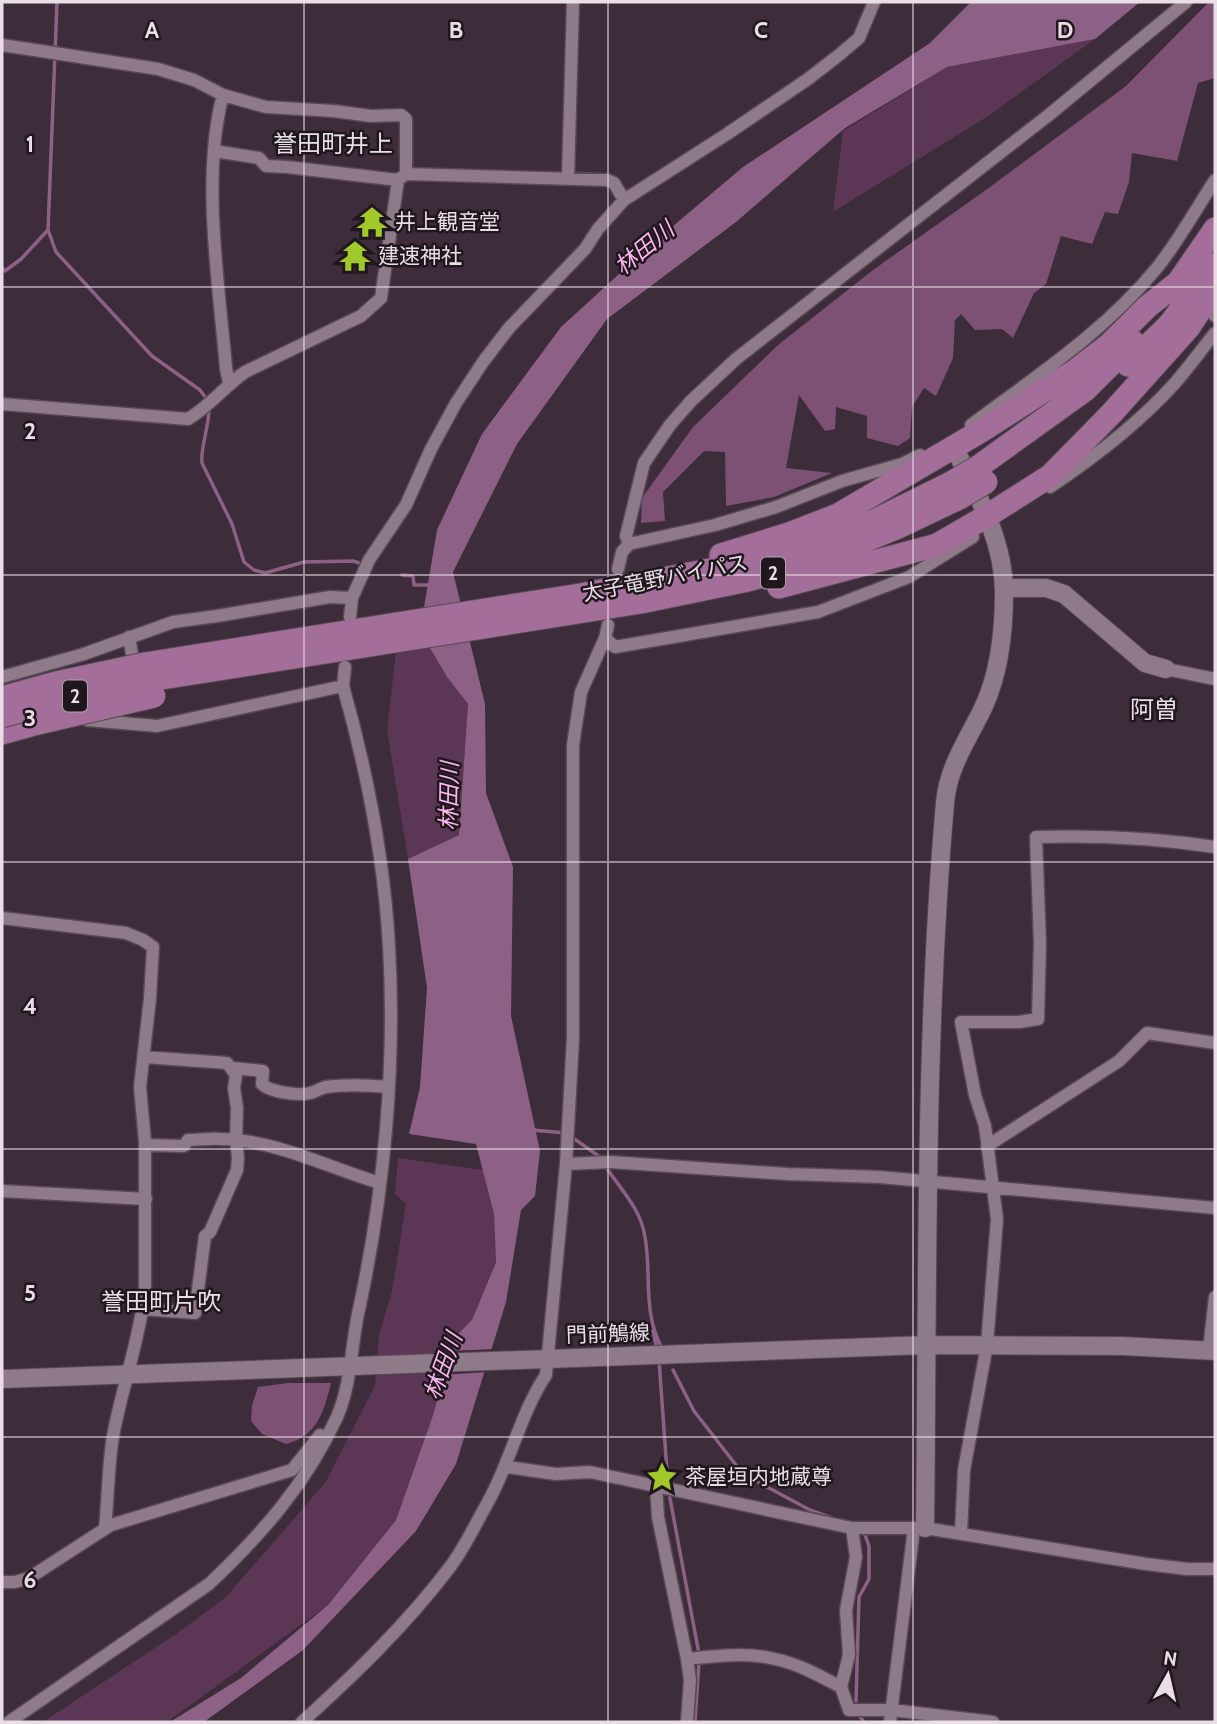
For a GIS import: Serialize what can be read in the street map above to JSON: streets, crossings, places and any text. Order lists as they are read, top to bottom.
{
  "streets": {
    "highway": ["2", "太子竜野バイパス"],
    "street": ["門前鵤線"]
  },
  "districts": ["誉田町井上", "阿曽", "誉田町片吹"],
  "water": ["林田川"],
  "places": {
    "temple": ["井上観音堂", "建速神社"],
    "place": ["茶屋垣内地蔵尊"]
  },
  "north": "top",
  "grid": {
    "columns": [
      "A",
      "B",
      "C",
      "D"
    ],
    "rows": [
      "1",
      "2",
      "3",
      "4",
      "5",
      "6"
    ]
  }
}
